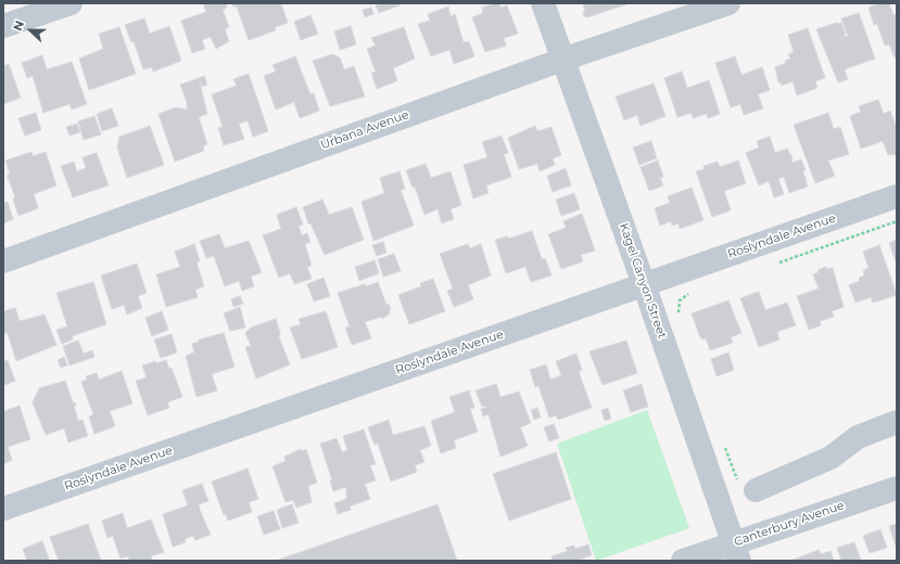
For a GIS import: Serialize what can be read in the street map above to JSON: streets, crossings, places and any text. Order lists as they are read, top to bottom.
{
  "streets": {
    "street": [
      "Urbana Avenue",
      "Roslyndale Avenue",
      "Kagel Canyon Street",
      "Canterbury Avenue"
    ]
  },
  "crossings": [
    ["Urbana Avenue", "Kagel Canyon Street"],
    ["Roslyndale Avenue", "Kagel Canyon Street"],
    ["Kagel Canyon Street", "Canterbury Avenue"]
  ],
  "north": "left"
}
